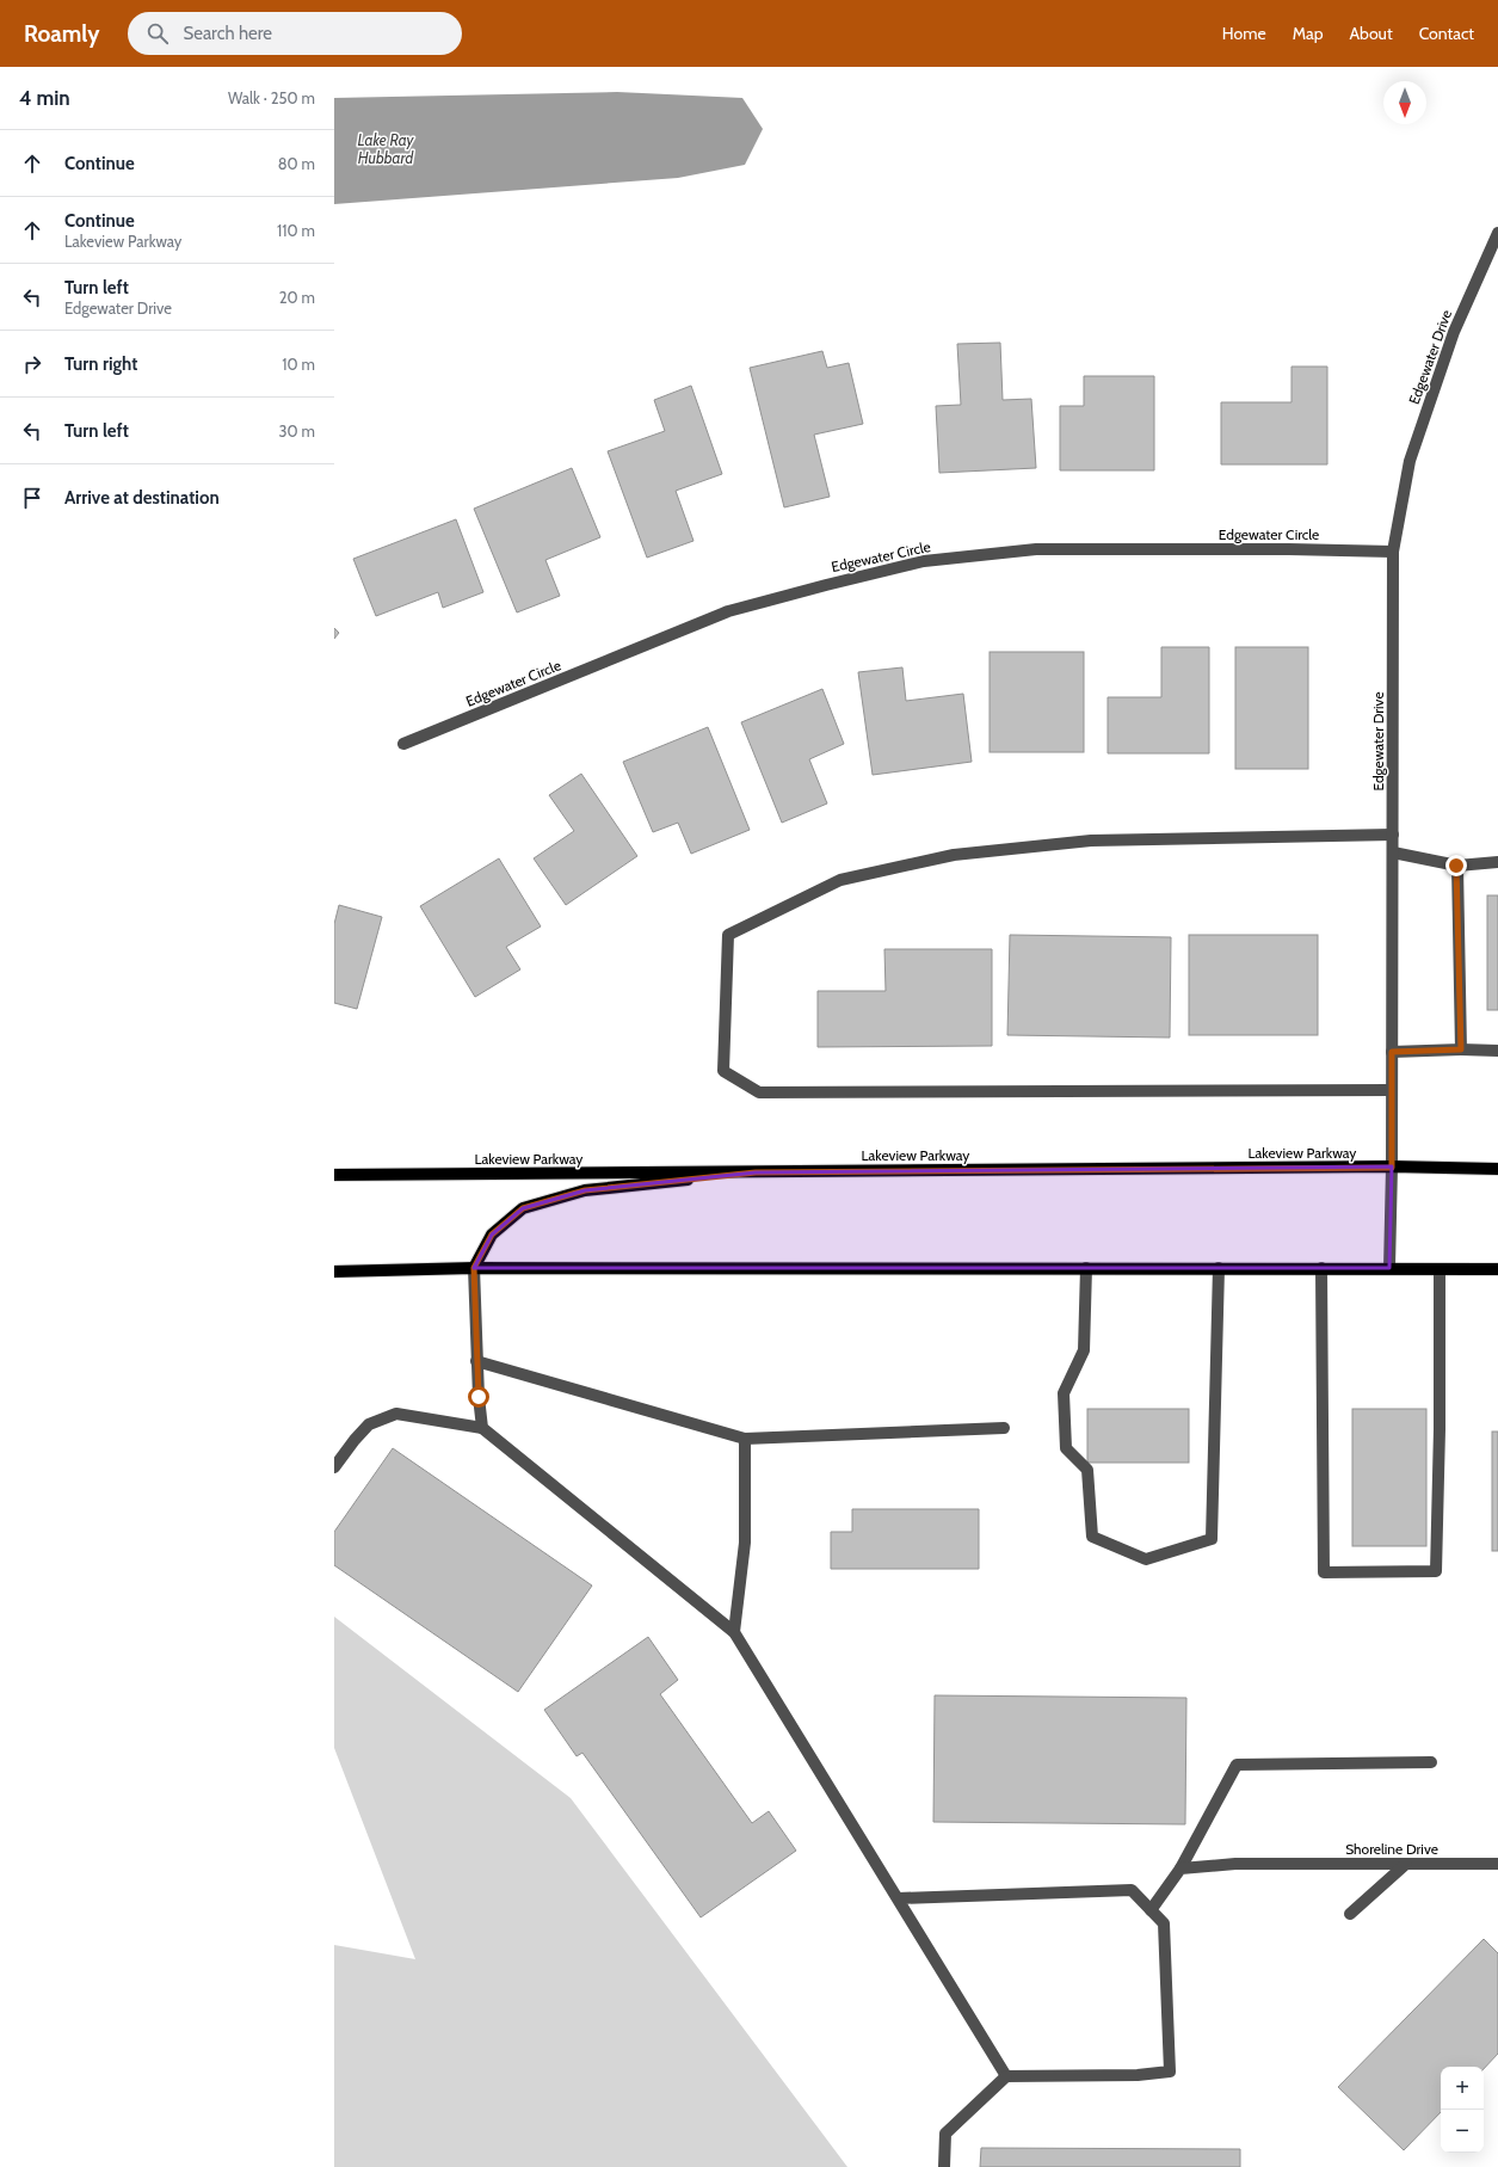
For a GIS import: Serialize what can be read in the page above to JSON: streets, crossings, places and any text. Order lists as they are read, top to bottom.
{
  "streets": {
    "main road": ["Lakeview Parkway"],
    "street": ["Edgewater Drive", "Edgewater Circle", "Shoreline Drive"]
  },
  "crossings": [
    ["Edgewater Drive", "Edgewater Circle"],
    ["Edgewater Drive", "Lakeview Parkway"]
  ],
  "water": ["Lake Ray Hubbard"],
  "north": "bottom",
  "page": {
    "header": "Roamly",
    "search": "Search here",
    "nav": [
      "Home",
      "Map",
      "About",
      "Contact"
    ],
    "heading": ["4 min", "Walk · 250 m"],
    "list": [
      ["Continue", "80 m"],
      ["Continue", "Lakeview Parkway", "110 m"],
      ["Turn left", "Edgewater Drive", "20 m"],
      ["Turn right", "10 m"],
      ["Turn left", "30 m"],
      "Arrive at destination"
    ],
    "map_buttons": ["+", "−"]
  }
}
